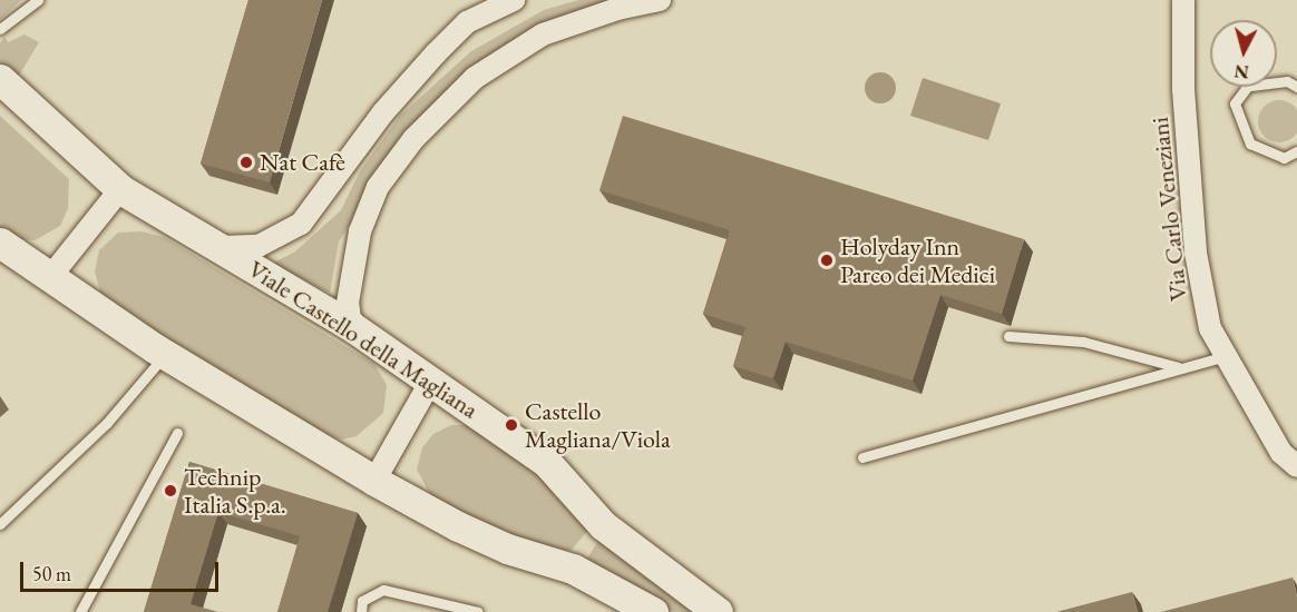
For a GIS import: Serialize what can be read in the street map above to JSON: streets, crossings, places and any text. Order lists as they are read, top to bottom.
{
  "streets": {
    "street": ["Via Carlo Veneziani", "Viale Castello della Magliana"]
  },
  "places": [
    "Nat Cafè",
    "Holyday Inn Parco dei Medici",
    "Castello Magliana/Viola",
    "Technip Italia S.p.a."
  ],
  "scale_bar": "50 m",
  "north": "bottom"
}
